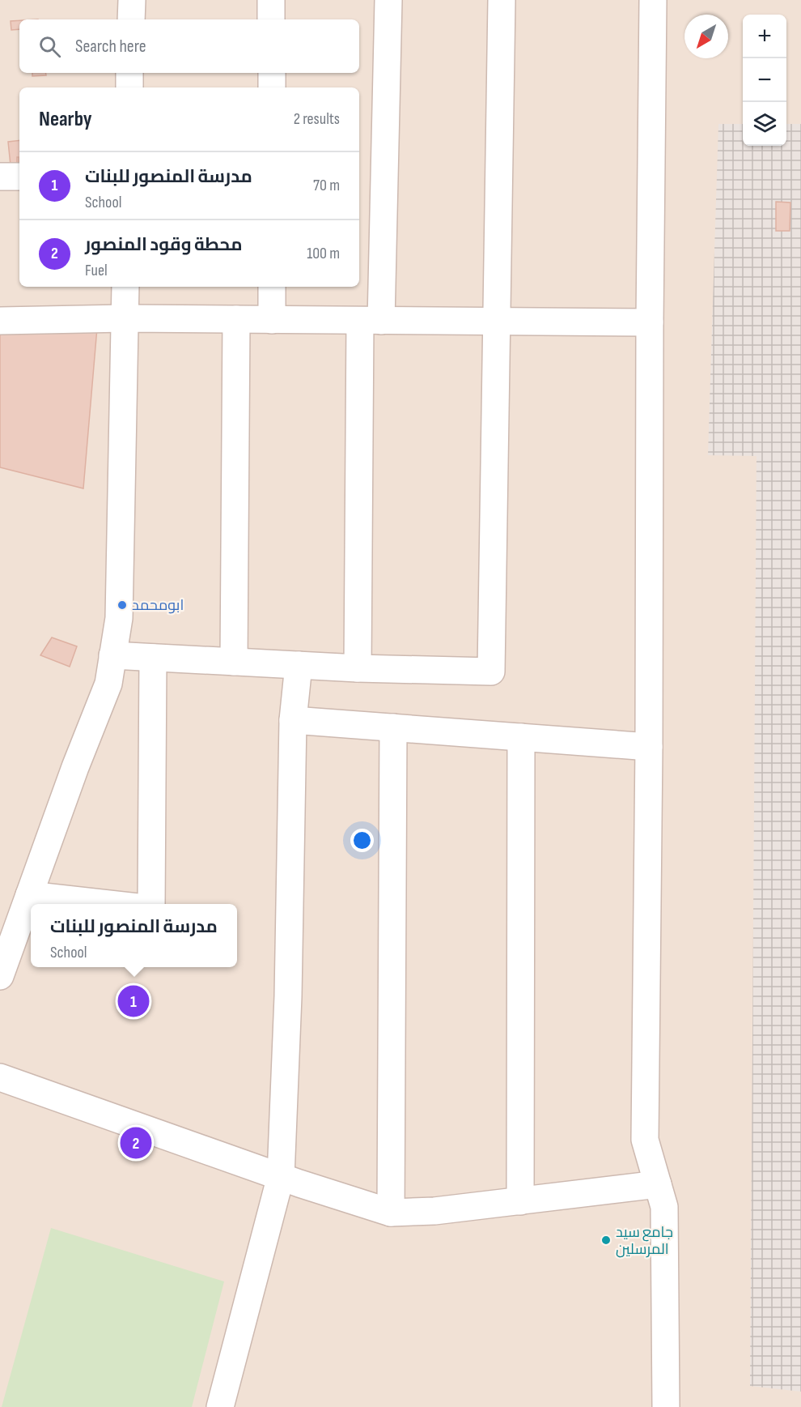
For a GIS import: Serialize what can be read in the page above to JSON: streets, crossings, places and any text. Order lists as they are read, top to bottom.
{
  "places": ["ابومحمد", "جامع سيد المرسلين"],
  "north": "bottom left",
  "page": {
    "map_buttons": ["+", "−"],
    "search": "Search here",
    "heading": ["Nearby", "2 results"],
    "list": [
      {
        "mark": "1",
        "name": "مدرسة المنصور للبنات",
        "note": "School",
        "value": "70 m"
      },
      {
        "mark": "2",
        "name": "محطة وقود المنصور",
        "note": "Fuel",
        "value": "100 m"
      }
    ],
    "popup": ["مدرسة المنصور للبنات", "School"],
    "pins": ["1", "2"]
  }
}
